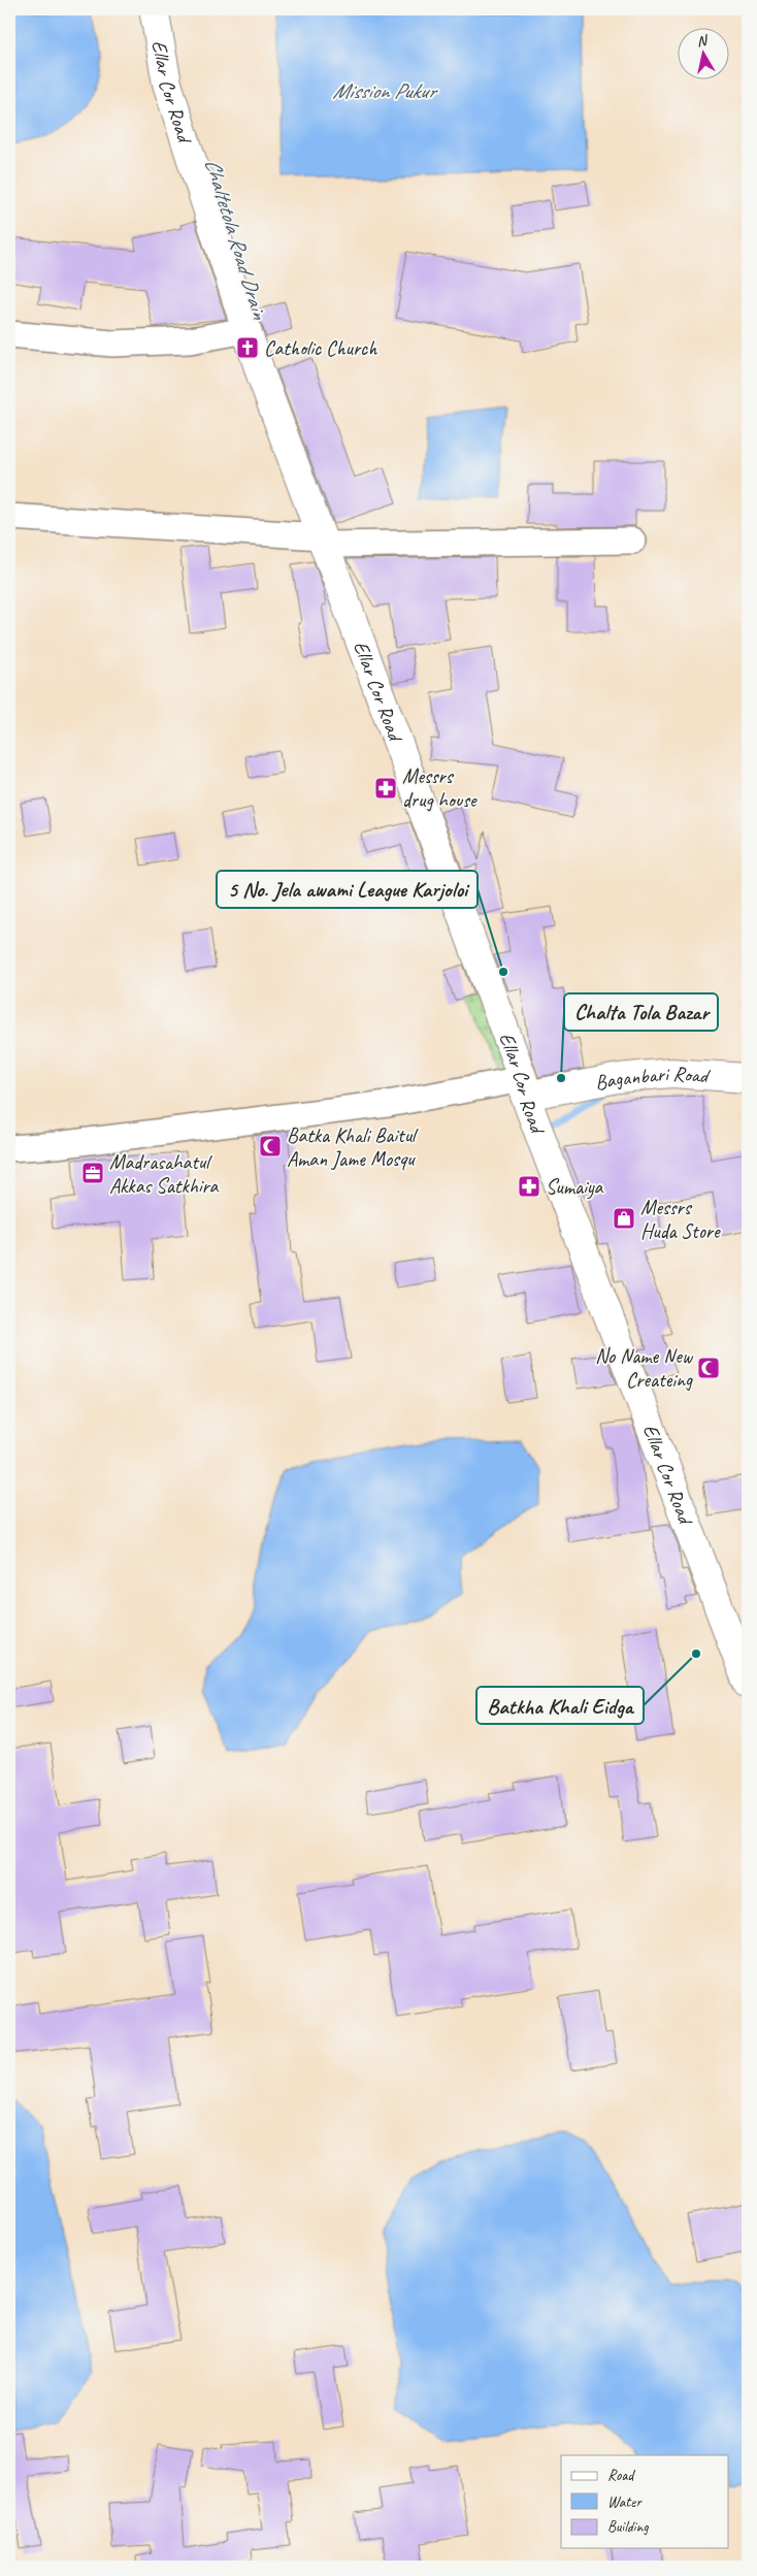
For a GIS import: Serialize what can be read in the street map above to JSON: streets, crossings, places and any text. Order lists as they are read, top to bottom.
{
  "streets": {
    "main road": ["Ellar Cor Road", "Baganbari Road"]
  },
  "crossings": [
    ["Ellar Cor Road", "Baganbari Road"]
  ],
  "water": ["Mission Pukur", "Chaltetola Road Drain"],
  "places": {
    "church": ["Catholic Church"],
    "pharmacy": ["Messrs drug house", "Sumaiya"],
    "other": ["5 No. Jela awami League Karjoloi", "Chalta Tola Bazar", "Batkha Khali Eidga"],
    "mosque": ["Batka Khali Baitul Aman Jame Mosqu", "No Name New Createing"],
    "office": ["Madrasahatul Akkas Satkhira"],
    "shop": ["Messrs Huda Store"]
  },
  "legend": ["Road", "Water", "Building"],
  "north": "top"
}
